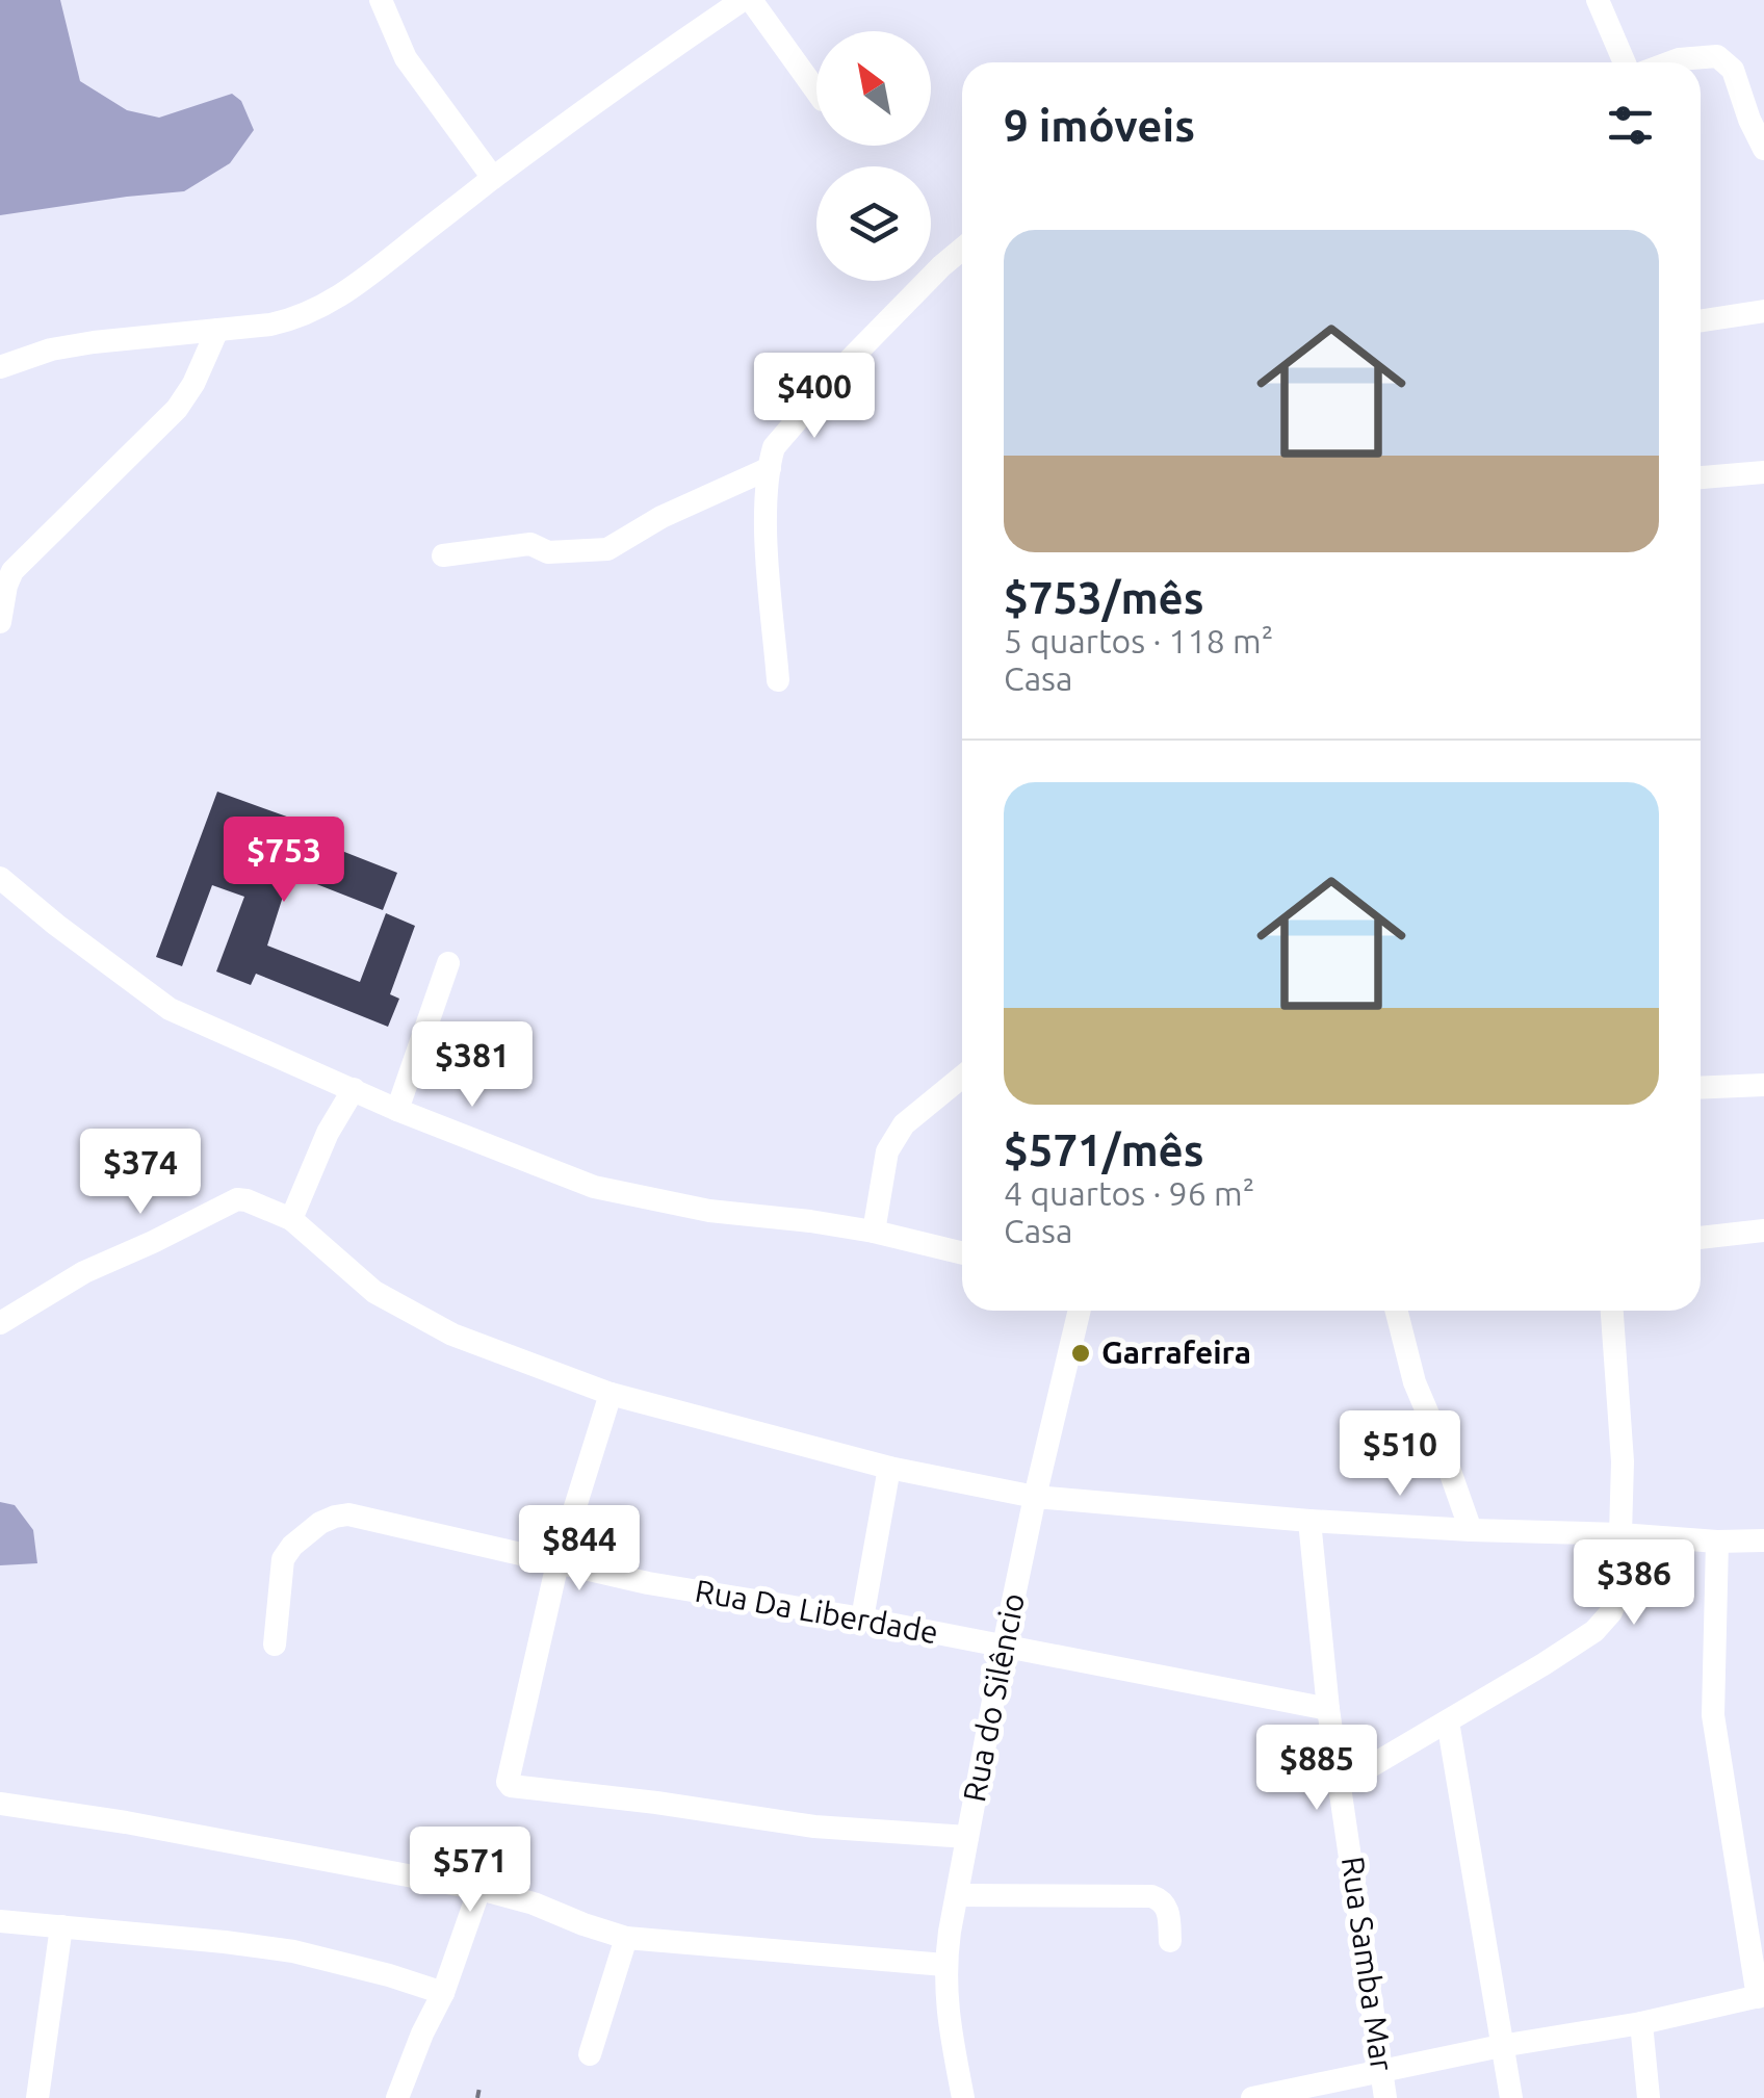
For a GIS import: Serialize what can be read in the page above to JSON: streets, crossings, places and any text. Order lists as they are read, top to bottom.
{
  "streets": {
    "street": ["Rua Da Liberdade", "Rua do Silêncio", "Rua Samba Mar"]
  },
  "crossings": [
    ["Rua Da Liberdade", "Rua do Silêncio"],
    ["Rua Da Liberdade", "Rua Samba Mar"]
  ],
  "places": ["Garrafeira"],
  "north": "top left",
  "page": {
    "heading": "9 imóveis",
    "list": [
      {
        "name": "$753/mês",
        "note": "5 quartos · 118 m² · Casa"
      },
      {
        "name": "$571/mês",
        "note": "4 quartos · 96 m² · Casa"
      }
    ],
    "price": [
      "$400",
      "$753",
      "$381",
      "$374",
      "$510",
      "$844",
      "$386",
      "$885",
      "$571"
    ]
  }
}
